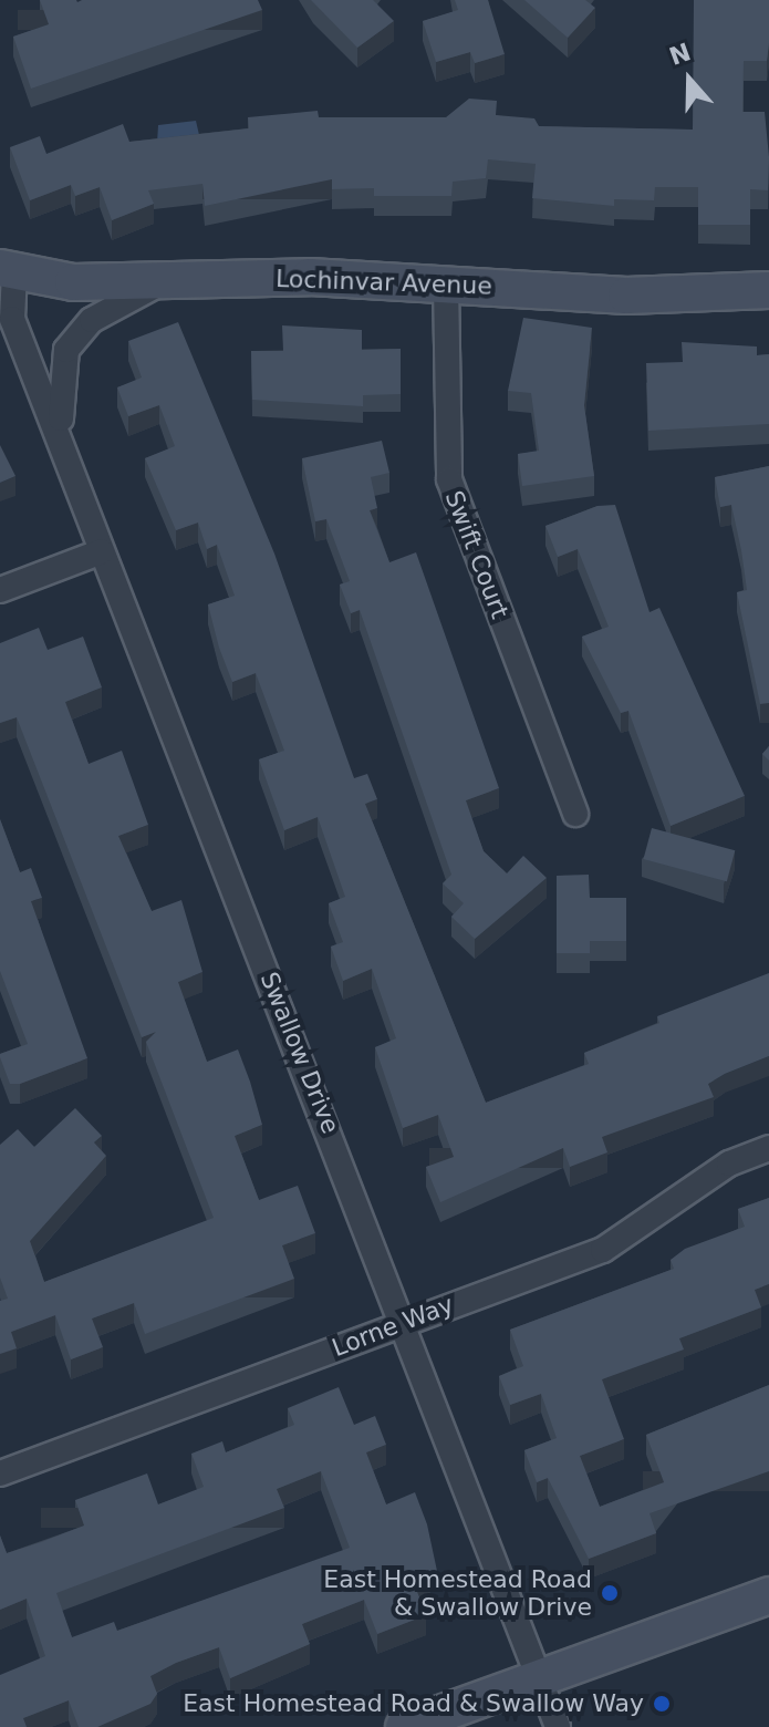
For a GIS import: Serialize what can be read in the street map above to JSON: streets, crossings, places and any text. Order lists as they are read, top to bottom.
{
  "streets": {
    "street": [
      "Lochinvar Avenue",
      "Swift Court",
      "Swallow Drive",
      "Lorne Way"
    ]
  },
  "crossings": [
    ["Lochinvar Avenue", "Swift Court"],
    ["Lochinvar Avenue", "Swallow Drive"],
    ["Swallow Drive", "Lorne Way"]
  ],
  "places": ["East Homestead Road & Swallow Drive", "East Homestead Road & Swallow Way"],
  "north": "top"
}
